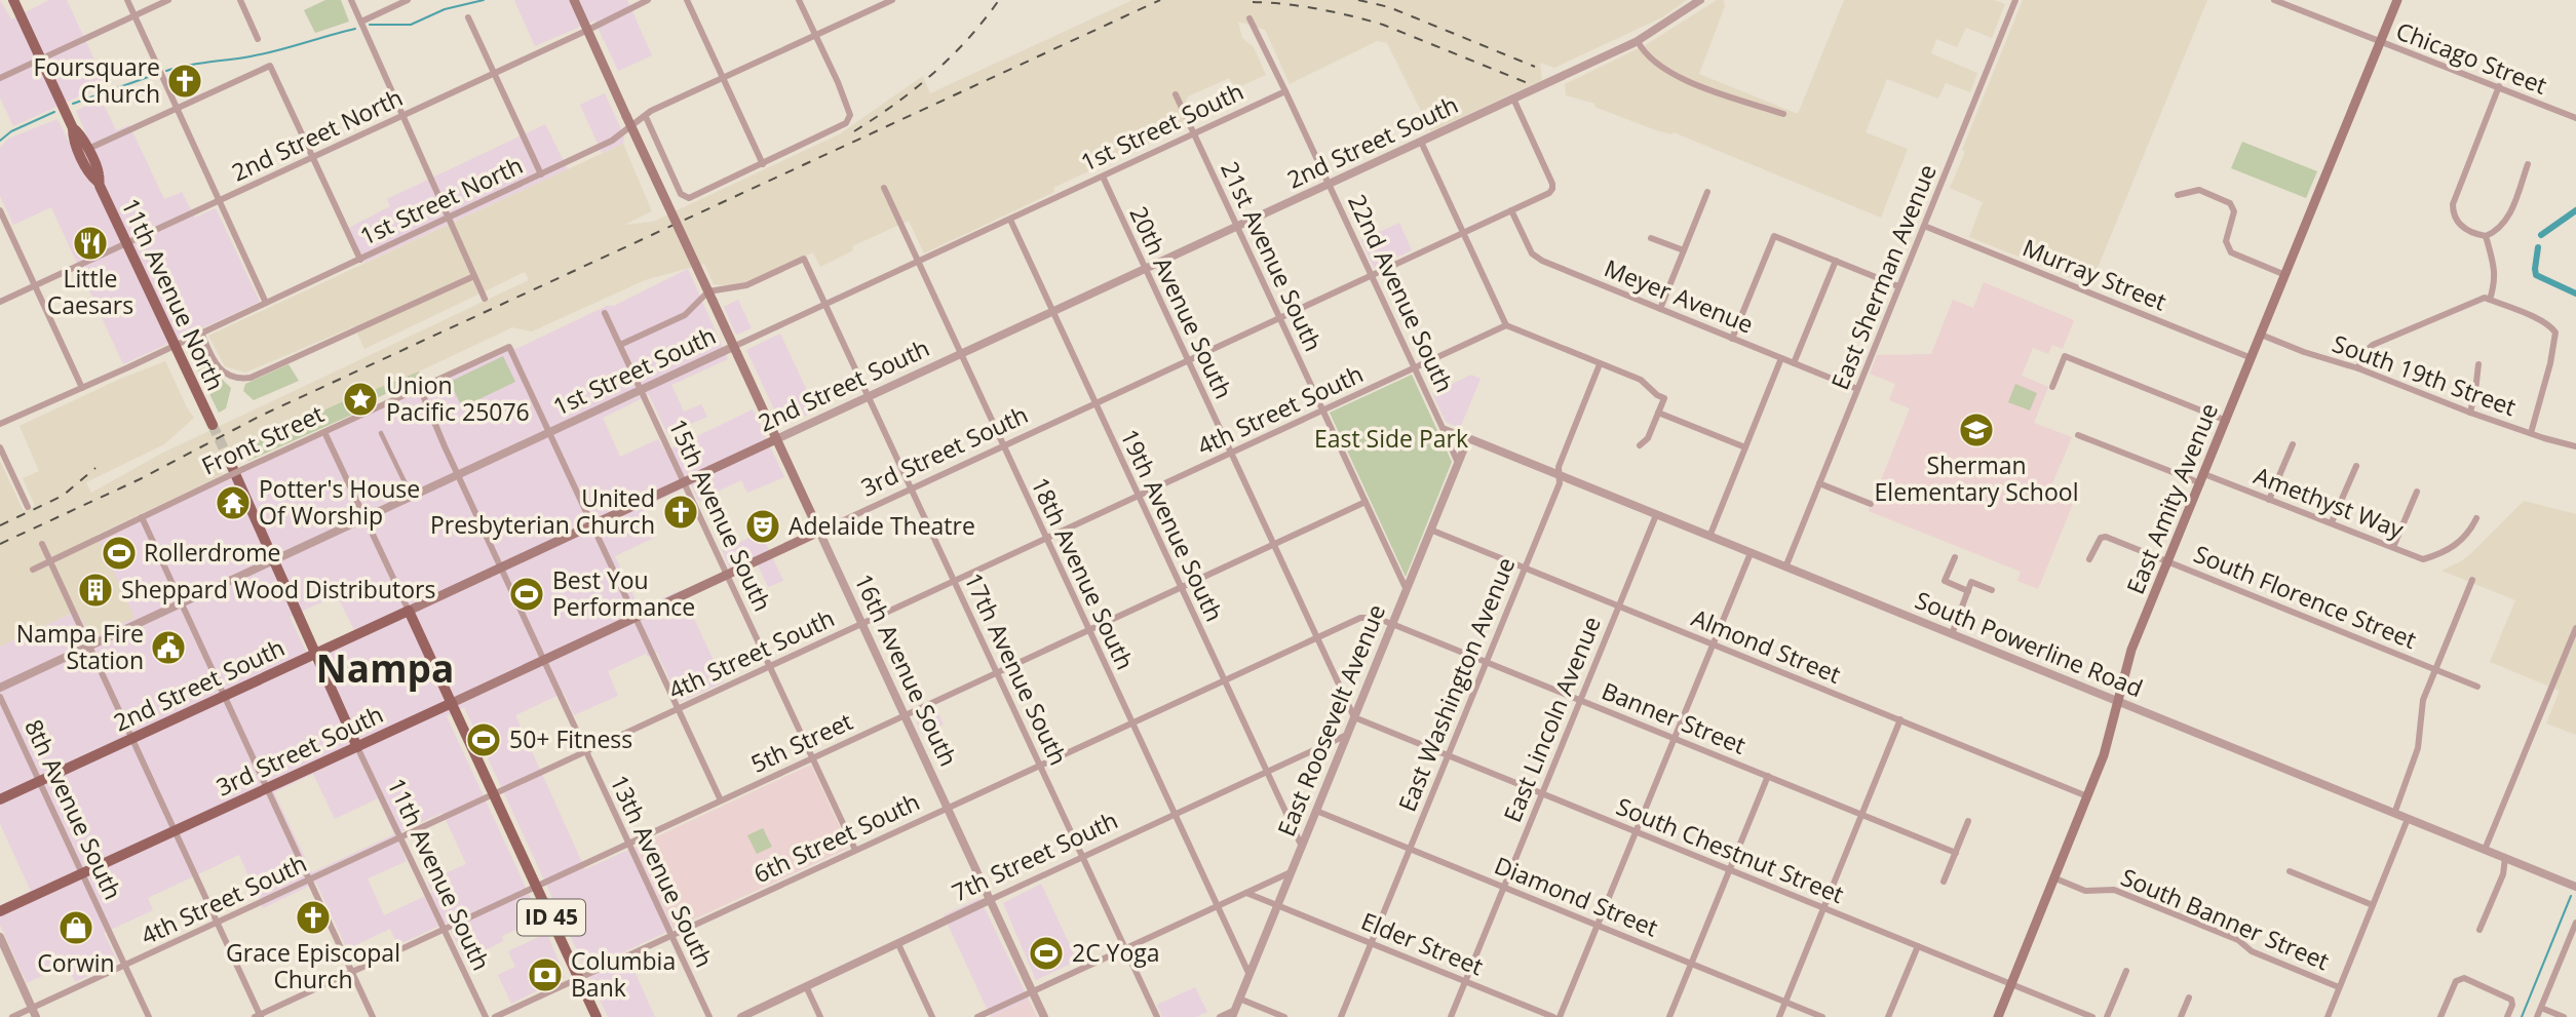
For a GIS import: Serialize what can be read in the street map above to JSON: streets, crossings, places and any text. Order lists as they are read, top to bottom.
{
  "streets": {
    "main road": [
      "2nd Street South",
      "11th Avenue North",
      "3rd Street South",
      "East Amity Avenue",
      "16th Avenue South",
      "ID 45"
    ],
    "street": [
      "Chicago Street",
      "1st Street South",
      "2nd Street North",
      "1st Street North",
      "21st Avenue South",
      "Murray Street",
      "East Sherman Avenue",
      "22nd Avenue South",
      "Meyer Avenue",
      "20th Avenue South",
      "South 19th Street",
      "4th Street South",
      "Front Street",
      "Amethyst Way",
      "15th Avenue South",
      "19th Avenue South",
      "18th Avenue South",
      "South Florence Street",
      "South Powerline Road",
      "Almond Street",
      "17th Avenue South",
      "East Washington Avenue",
      "Banner Street",
      "East Lincoln Avenue",
      "East Roosevelt Avenue",
      "5th Street",
      "8th Avenue South",
      "6th Street South",
      "South Chestnut Street",
      "7th Street South",
      "13th Avenue South",
      "11th Avenue South",
      "Diamond Street",
      "South Banner Street",
      "Elder Street"
    ]
  },
  "crossings": [
    ["Chicago Street", "East Amity Avenue"],
    ["1st Street South", "21st Avenue South"],
    ["1st Street South", "22nd Avenue South"],
    ["1st Street South", "20th Avenue South"],
    ["1st Street South", "Front Street"],
    ["1st Street South", "15th Avenue South"],
    ["1st Street South", "19th Avenue South"],
    ["1st Street South", "18th Avenue South"],
    ["1st Street South", "17th Avenue South"],
    ["1st Street South", "16th Avenue South"],
    ["1st Street South", "13th Avenue South"],
    ["2nd Street North", "11th Avenue North"],
    ["2nd Street North", "16th Avenue South"],
    ["2nd Street South", "21st Avenue South"],
    ["2nd Street South", "22nd Avenue South"],
    ["2nd Street South", "20th Avenue South"],
    ["2nd Street South", "3rd Street South"],
    ["2nd Street South", "15th Avenue South"],
    ["2nd Street South", "19th Avenue South"],
    ["2nd Street South", "18th Avenue South"],
    ["2nd Street South", "17th Avenue South"],
    ["2nd Street South", "16th Avenue South"],
    ["2nd Street South", "8th Avenue South"],
    ["2nd Street South", "13th Avenue South"],
    ["1st Street North", "11th Avenue North"],
    ["21st Avenue South", "4th Street South"],
    ["21st Avenue South", "3rd Street South"],
    ["21st Avenue South", "East Roosevelt Avenue"],
    ["21st Avenue South", "5th Street"],
    ["Murray Street", "East Sherman Avenue"],
    ["Murray Street", "East Amity Avenue"],
    ["East Sherman Avenue", "Meyer Avenue"],
    ["East Sherman Avenue", "South Powerline Road"],
    ["22nd Avenue South", "4th Street South"],
    ["22nd Avenue South", "3rd Street South"],
    ["22nd Avenue South", "South Powerline Road"],
    ["22nd Avenue South", "East Roosevelt Avenue"],
    ["Meyer Avenue", "3rd Street South"],
    ["20th Avenue South", "4th Street South"],
    ["20th Avenue South", "3rd Street South"],
    ["20th Avenue South", "East Roosevelt Avenue"],
    ["20th Avenue South", "5th Street"],
    ["20th Avenue South", "6th Street South"],
    ["20th Avenue South", "South Chestnut Street"],
    ["South 19th Street", "East Amity Avenue"],
    ["4th Street South", "15th Avenue South"],
    ["4th Street South", "19th Avenue South"],
    ["4th Street South", "18th Avenue South"],
    ["4th Street South", "17th Avenue South"],
    ["4th Street South", "16th Avenue South"],
    ["4th Street South", "8th Avenue South"],
    ["4th Street South", "13th Avenue South"],
    ["4th Street South", "11th Avenue South"],
    ["4th Street South", "ID 45"],
    ["Front Street", "13th Avenue South"],
    ["3rd Street South", "15th Avenue South"],
    ["3rd Street South", "19th Avenue South"],
    ["3rd Street South", "18th Avenue South"],
    ["3rd Street South", "17th Avenue South"],
    ["3rd Street South", "16th Avenue South"],
    ["3rd Street South", "8th Avenue South"],
    ["3rd Street South", "13th Avenue South"],
    ["3rd Street South", "11th Avenue South"],
    ["3rd Street South", "ID 45"],
    ["East Amity Avenue", "Amethyst Way"],
    ["East Amity Avenue", "South Florence Street"],
    ["East Amity Avenue", "South Powerline Road"],
    ["East Amity Avenue", "Almond Street"],
    ["East Amity Avenue", "South Chestnut Street"],
    ["East Amity Avenue", "South Banner Street"],
    ["15th Avenue South", "17th Avenue South"],
    ["15th Avenue South", "5th Street"],
    ["15th Avenue South", "6th Street South"],
    ["19th Avenue South", "East Roosevelt Avenue"],
    ["19th Avenue South", "5th Street"],
    ["19th Avenue South", "6th Street South"],
    ["19th Avenue South", "7th Street South"],
    ["18th Avenue South", "East Roosevelt Avenue"],
    ["18th Avenue South", "5th Street"],
    ["18th Avenue South", "6th Street South"],
    ["18th Avenue South", "7th Street South"],
    ["South Powerline Road", "East Washington Avenue"],
    ["South Powerline Road", "East Lincoln Avenue"],
    ["South Powerline Road", "East Roosevelt Avenue"],
    ["Almond Street", "East Washington Avenue"],
    ["Almond Street", "East Lincoln Avenue"],
    ["Almond Street", "East Roosevelt Avenue"],
    ["17th Avenue South", "5th Street"],
    ["17th Avenue South", "6th Street South"],
    ["17th Avenue South", "7th Street South"],
    ["16th Avenue South", "5th Street"],
    ["16th Avenue South", "6th Street South"],
    ["16th Avenue South", "7th Street South"],
    ["East Washington Avenue", "Banner Street"],
    ["East Washington Avenue", "South Chestnut Street"],
    ["East Washington Avenue", "Diamond Street"],
    ["East Washington Avenue", "Elder Street"],
    ["Banner Street", "East Lincoln Avenue"],
    ["Banner Street", "East Roosevelt Avenue"],
    ["Banner Street", "6th Street South"],
    ["East Lincoln Avenue", "South Chestnut Street"],
    ["East Lincoln Avenue", "Diamond Street"],
    ["East Lincoln Avenue", "Elder Street"],
    ["East Roosevelt Avenue", "6th Street South"],
    ["East Roosevelt Avenue", "South Chestnut Street"],
    ["East Roosevelt Avenue", "7th Street South"],
    ["East Roosevelt Avenue", "Diamond Street"],
    ["East Roosevelt Avenue", "Elder Street"],
    ["5th Street", "13th Avenue South"],
    ["5th Street", "11th Avenue South"],
    ["5th Street", "ID 45"],
    ["6th Street South", "13th Avenue South"],
    ["6th Street South", "ID 45"]
  ],
  "districts": ["Nampa"],
  "parks": ["East Side Park"],
  "places": {
    "church": ["Foursquare Church", "United Presbyterian Church", "Grace Episcopal Church"],
    "restaurant": ["Little Caesars"],
    "place": ["Union Pacific 25076"],
    "school or university": ["Sherman Elementary School"],
    "temple": ["Potter's House Of Worship"],
    "theatre": ["Adelaide Theatre"],
    "sports": [
      "Rollerdrome",
      "Best You Performance",
      "50+ Fitness",
      "2C Yoga"
    ],
    "building": ["Sheppard Wood Distributors"],
    "public building": ["Nampa Fire Station"],
    "shop": ["Corwin"],
    "bank": ["Columbia Bank"]
  }
}
